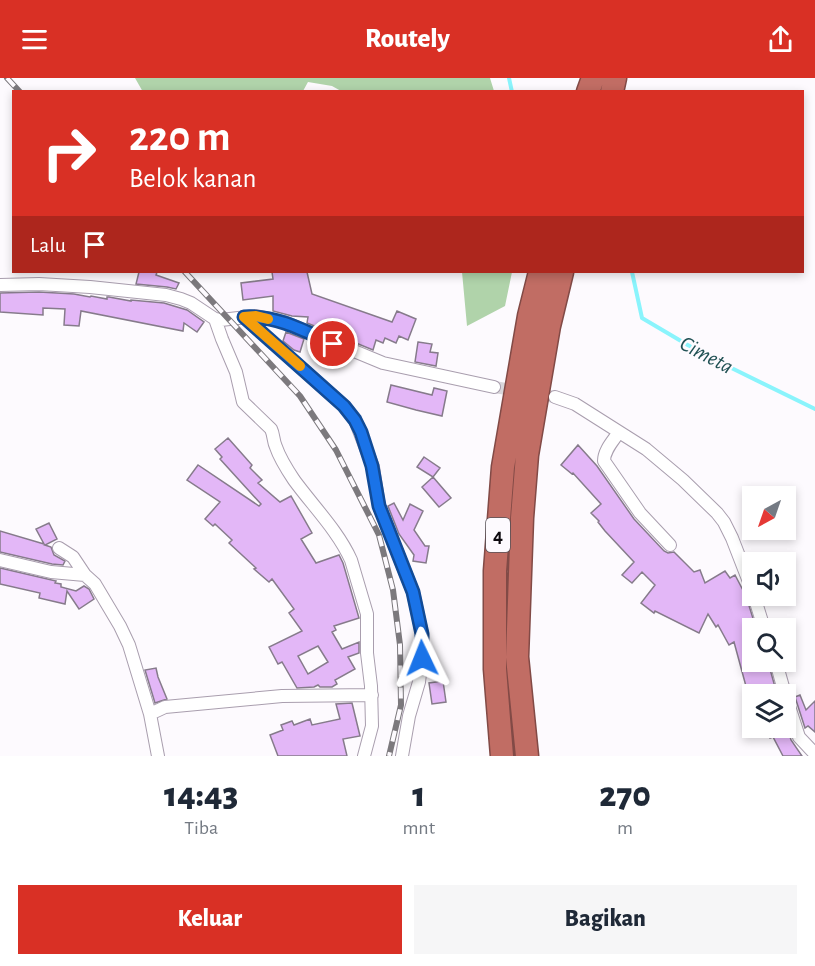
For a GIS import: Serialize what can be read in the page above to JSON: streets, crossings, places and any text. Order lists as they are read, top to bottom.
{
  "streets": {
    "highway": ["4"]
  },
  "water": ["Cimeta"],
  "north": "bottom left",
  "page": {
    "header": "Routely",
    "turn": ["220 m", "Belok kanan"],
    "then": "Lalu",
    "eta": [
      "14:43",
      "Tiba",
      "1",
      "mnt",
      "270",
      "m"
    ],
    "buttons": ["Keluar", "Bagikan"]
  }
}
